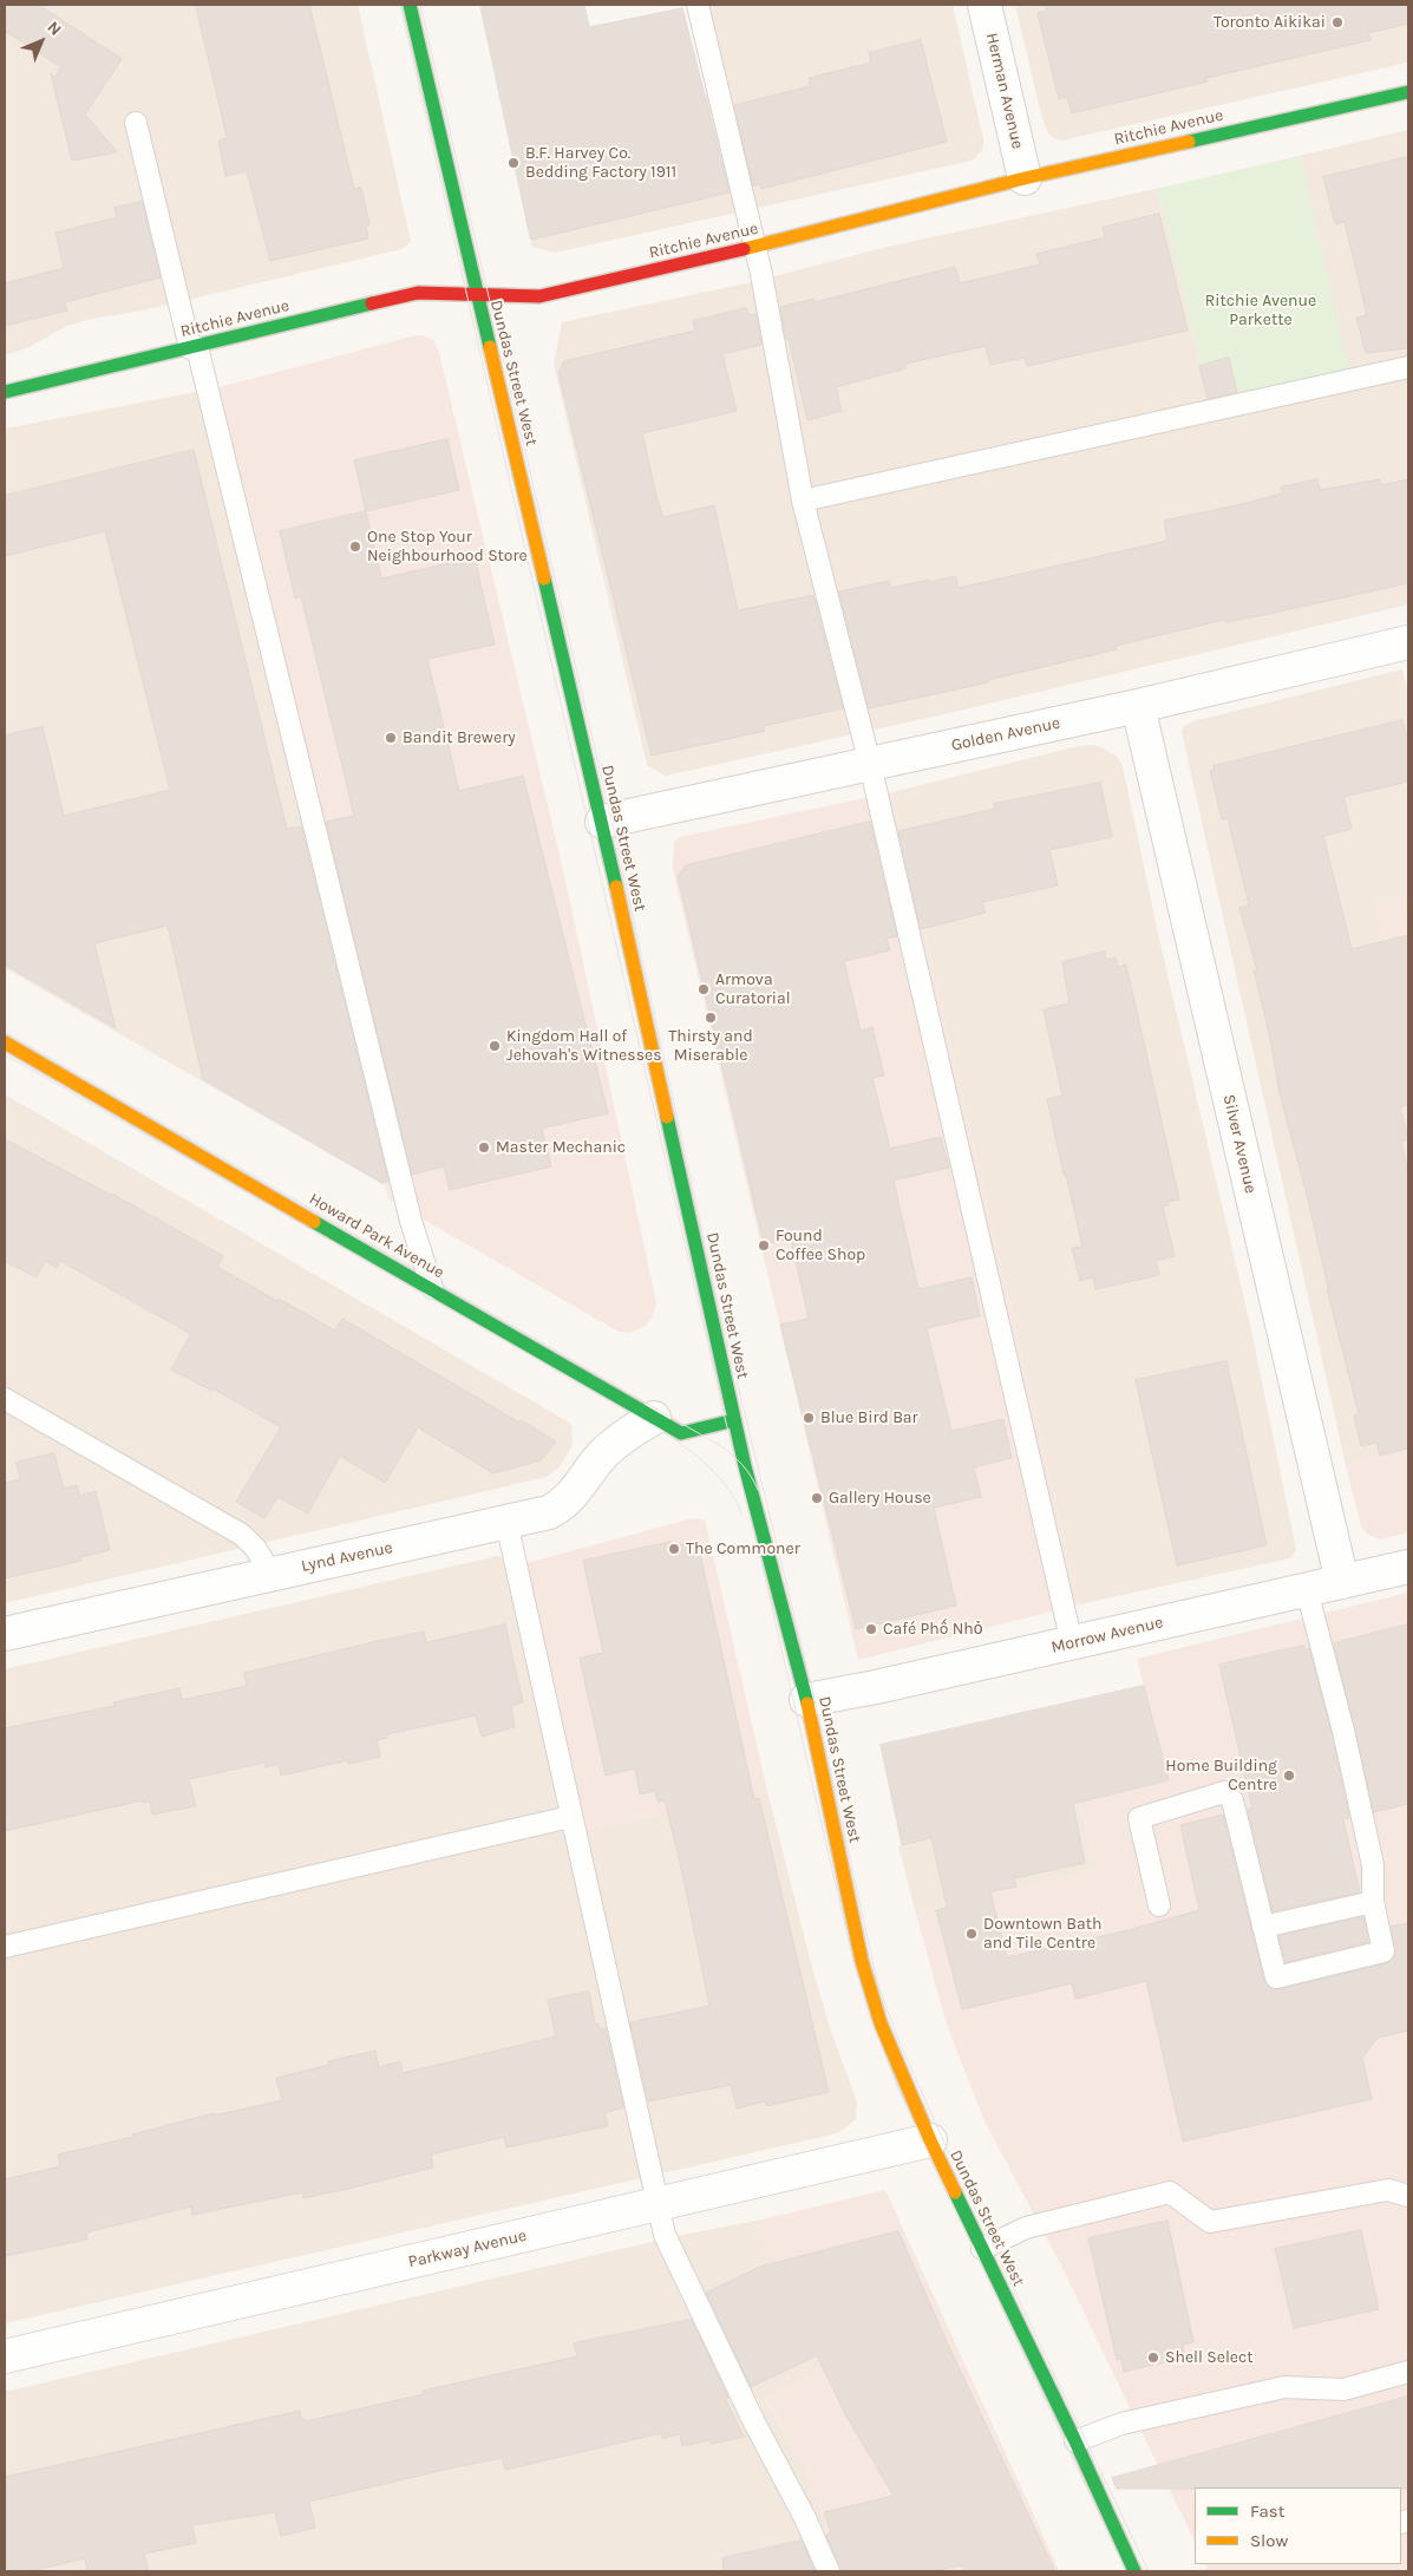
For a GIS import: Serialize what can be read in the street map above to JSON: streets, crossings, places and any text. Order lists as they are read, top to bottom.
{
  "streets": {
    "main road": ["Ritchie Avenue", "Dundas Street West", "Howard Park Avenue"],
    "street": [
      "Herman Avenue",
      "Golden Avenue",
      "Silver Avenue",
      "Lynd Avenue",
      "Morrow Avenue",
      "Parkway Avenue"
    ]
  },
  "crossings": [
    ["Herman Avenue", "Ritchie Avenue"],
    ["Ritchie Avenue", "Dundas Street West"],
    ["Dundas Street West", "Golden Avenue"],
    ["Dundas Street West", "Howard Park Avenue"],
    ["Dundas Street West", "Morrow Avenue"],
    ["Dundas Street West", "Parkway Avenue"],
    ["Golden Avenue", "Silver Avenue"],
    ["Silver Avenue", "Morrow Avenue"],
    ["Howard Park Avenue", "Lynd Avenue"]
  ],
  "parks": ["Ritchie Avenue Parkette"],
  "places": [
    "Toronto Aikikai",
    "B.F. Harvey Co. Bedding Factory 1911",
    "One Stop Your Neighbourhood Store",
    "Bandit Brewery",
    "Armova Curatorial",
    "Thirsty and Miserable",
    "Kingdom Hall of Jehovah's Witnesses",
    "Master Mechanic",
    "Found Coffee Shop",
    "Blue Bird Bar",
    "Gallery House",
    "The Commoner",
    "Café Phố Nhỏ",
    "Home Building Centre",
    "Downtown Bath and Tile Centre",
    "Shell Select"
  ],
  "legend": ["Fast", "Slow"],
  "north": "top right"
}
